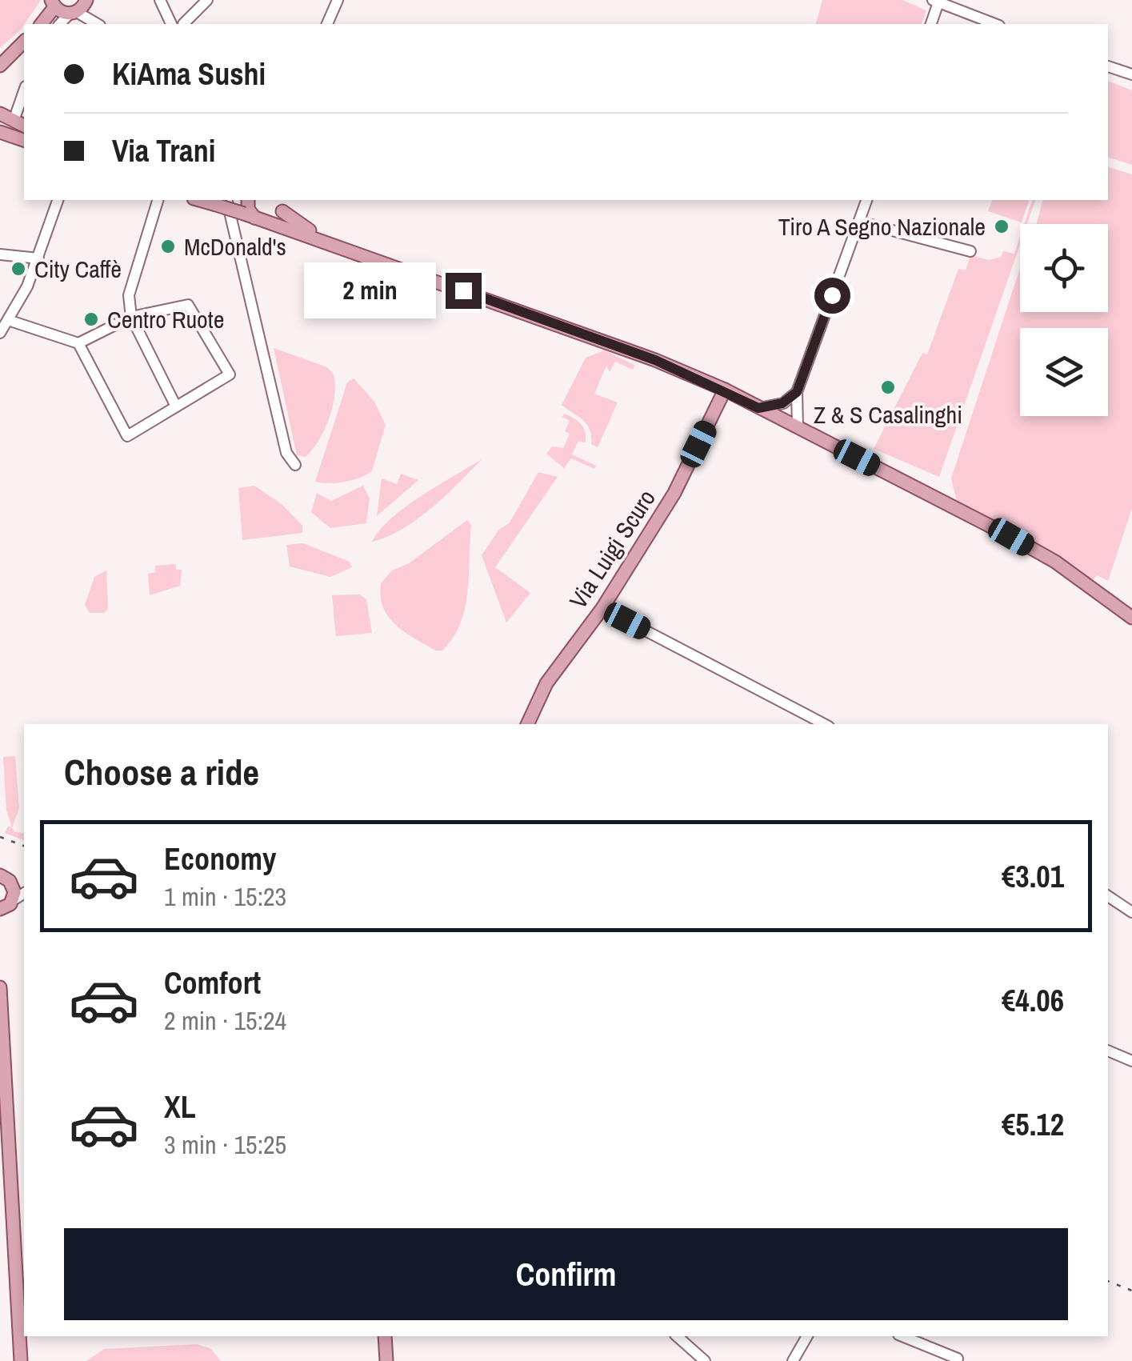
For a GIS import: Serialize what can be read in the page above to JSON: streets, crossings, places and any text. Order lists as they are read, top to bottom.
{
  "streets": {
    "main road": ["Via Luigi Scuro"]
  },
  "places": [
    "Tiro A Segno Nazionale",
    "McDonald's",
    "City Caffè",
    "Centro Ruote",
    "Z & S Casalinghi"
  ],
  "page": {
    "banner": ["KiAma Sushi", "Via Trani"],
    "bubble": "2 min",
    "heading": "Choose a ride",
    "list": [
      {
        "name": "Economy",
        "note": "1 min · 15:23",
        "value": "€3.01"
      },
      {
        "name": "Comfort",
        "note": "2 min · 15:24",
        "value": "€4.06"
      },
      {
        "name": "XL",
        "note": "3 min · 15:25",
        "value": "€5.12"
      }
    ],
    "buttons": "Confirm"
  }
}
